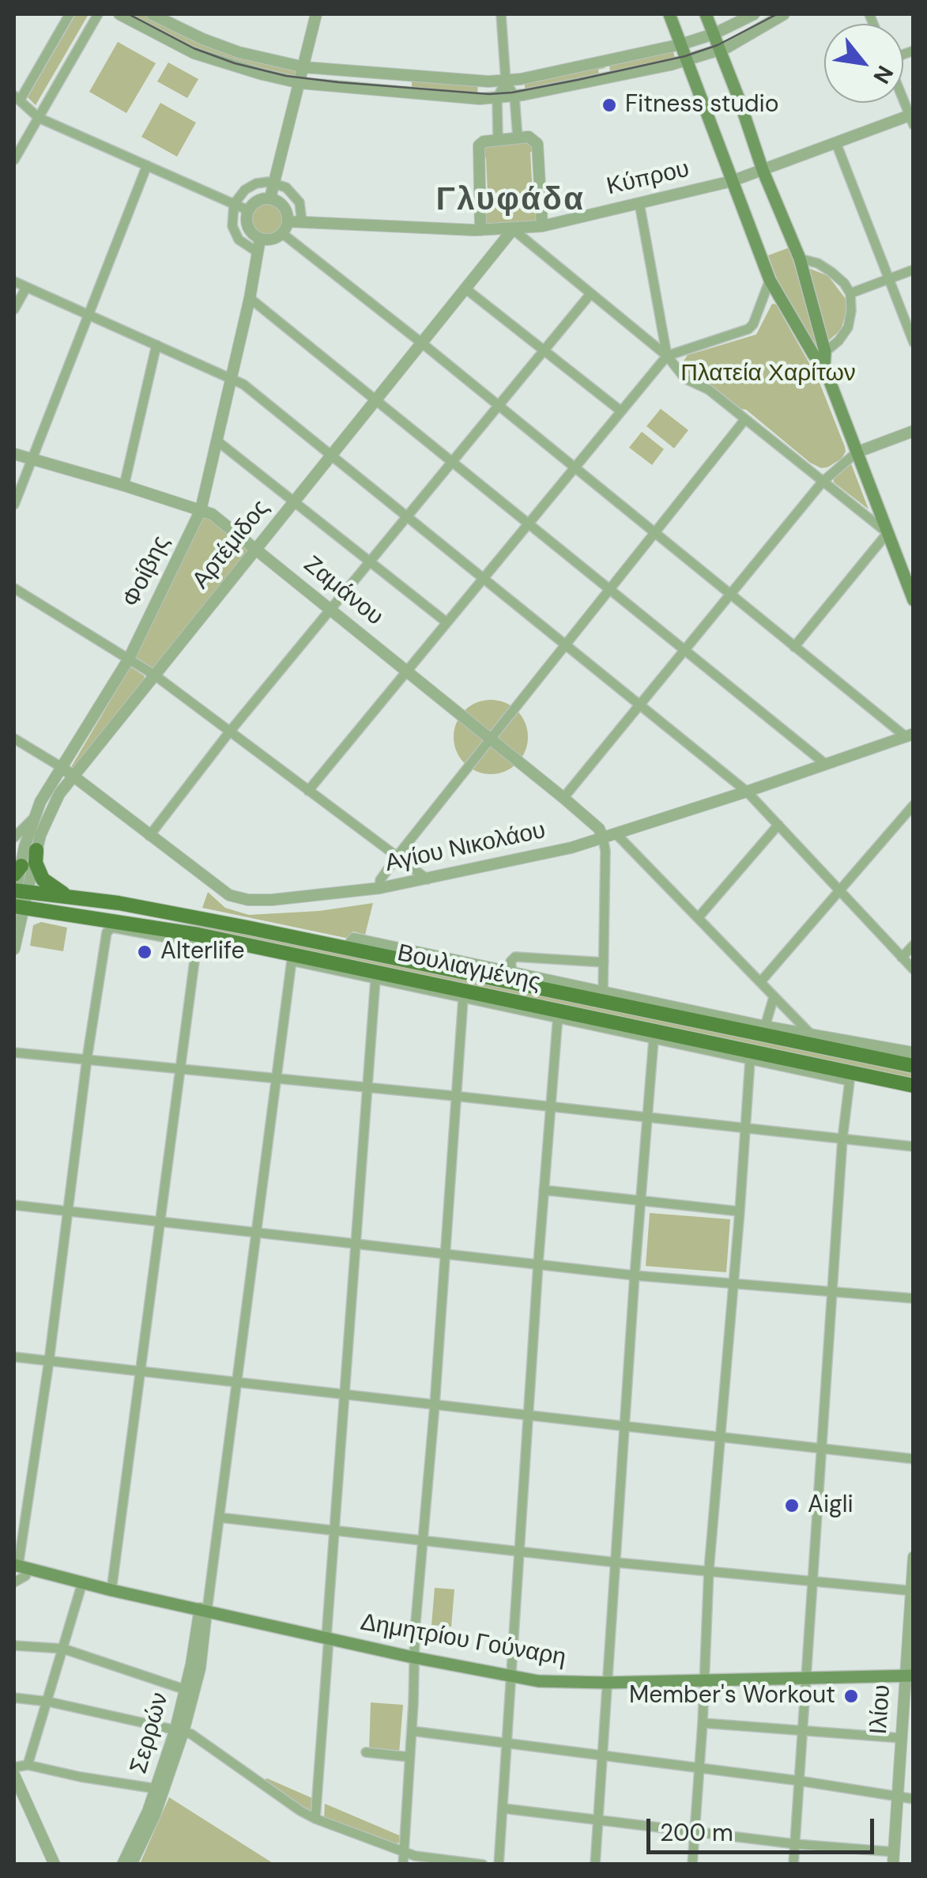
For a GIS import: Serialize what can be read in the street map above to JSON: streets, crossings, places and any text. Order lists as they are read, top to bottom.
{
  "streets": {
    "main road": ["Βουλιαγμένης", "Δημητρίου Γούναρη"],
    "street": [
      "Κύπρου",
      "Αρτέμιδος",
      "Φοίβης",
      "Ζαμάνου",
      "Αγίου Νικολάου",
      "Ιλίου",
      "Σερρών"
    ]
  },
  "crossings": [
    ["Κύπρου", "Αρτέμιδος"],
    ["Κύπρου", "Φοίβης"],
    ["Αρτέμιδος", "Φοίβης"],
    ["Αρτέμιδος", "Ζαμάνου"],
    ["Αρτέμιδος", "Αγίου Νικολάου"],
    ["Αρτέμιδος", "Βουλιαγμένης"],
    ["Φοίβης", "Ζαμάνου"],
    ["Φοίβης", "Αγίου Νικολάου"],
    ["Φοίβης", "Βουλιαγμένης"],
    ["Ζαμάνου", "Αγίου Νικολάου"],
    ["Δημητρίου Γούναρη", "Ιλίου"],
    ["Δημητρίου Γούναρη", "Σερρών"]
  ],
  "districts": ["Γλυφάδα"],
  "parks": ["Πλατεία Χαρίτων"],
  "places": [
    "Fitness studio",
    "Alterlife",
    "Aigli",
    "Member's Workout"
  ],
  "scale_bar": "200 m",
  "north": "bottom right"
}
